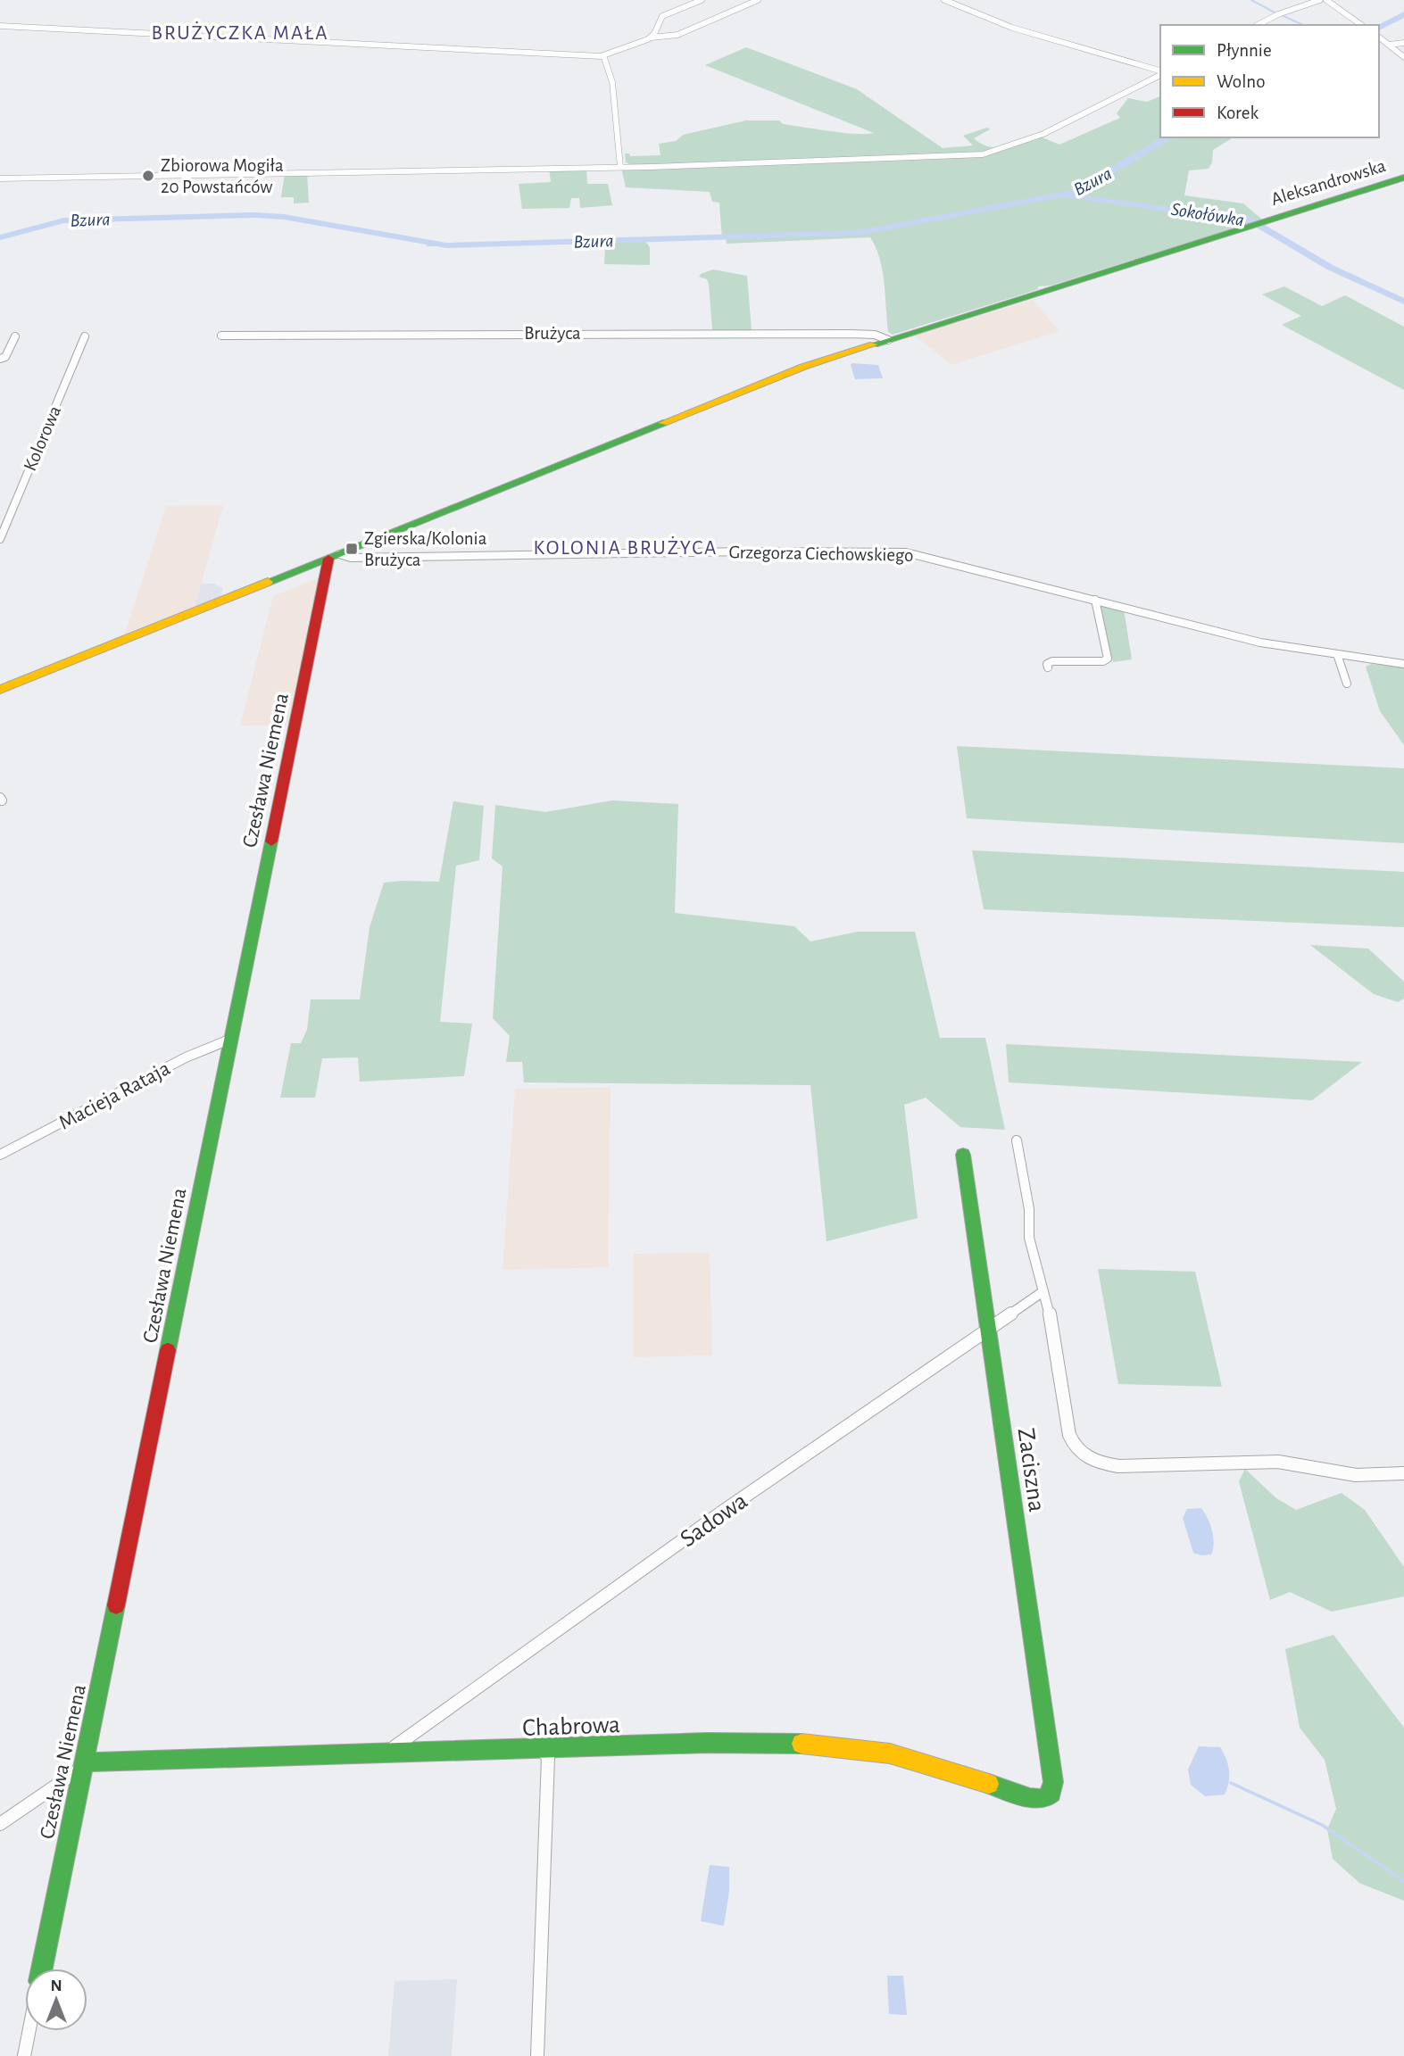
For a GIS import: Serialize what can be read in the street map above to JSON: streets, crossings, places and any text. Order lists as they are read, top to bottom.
{
  "streets": {
    "street": [
      "Aleksandrowska",
      "Brużyca",
      "Kolorowa",
      "Grzegorza Ciechowskiego",
      "Czesława Niemena",
      "Macieja Rataja",
      "Zaciszna",
      "Sadowa",
      "Chabrowa"
    ]
  },
  "crossings": [
    ["Aleksandrowska", "Brużyca"],
    ["Aleksandrowska", "Grzegorza Ciechowskiego"],
    ["Aleksandrowska", "Czesława Niemena"],
    ["Grzegorza Ciechowskiego", "Czesława Niemena"],
    ["Czesława Niemena", "Macieja Rataja"],
    ["Czesława Niemena", "Chabrowa"],
    ["Zaciszna", "Sadowa"],
    ["Zaciszna", "Chabrowa"],
    ["Sadowa", "Chabrowa"]
  ],
  "districts": ["BRUŻYCZKA MAŁA", "KOLONIA BRUŻYCA"],
  "water": ["Bzura", "Sokołówka"],
  "places": {
    "other": ["Zbiorowa Mogiła 20 Powstańców"],
    "transit": ["Zgierska/Kolonia Brużyca"]
  },
  "legend": ["Płynnie", "Wolno", "Korek"],
  "north": "top"
}
